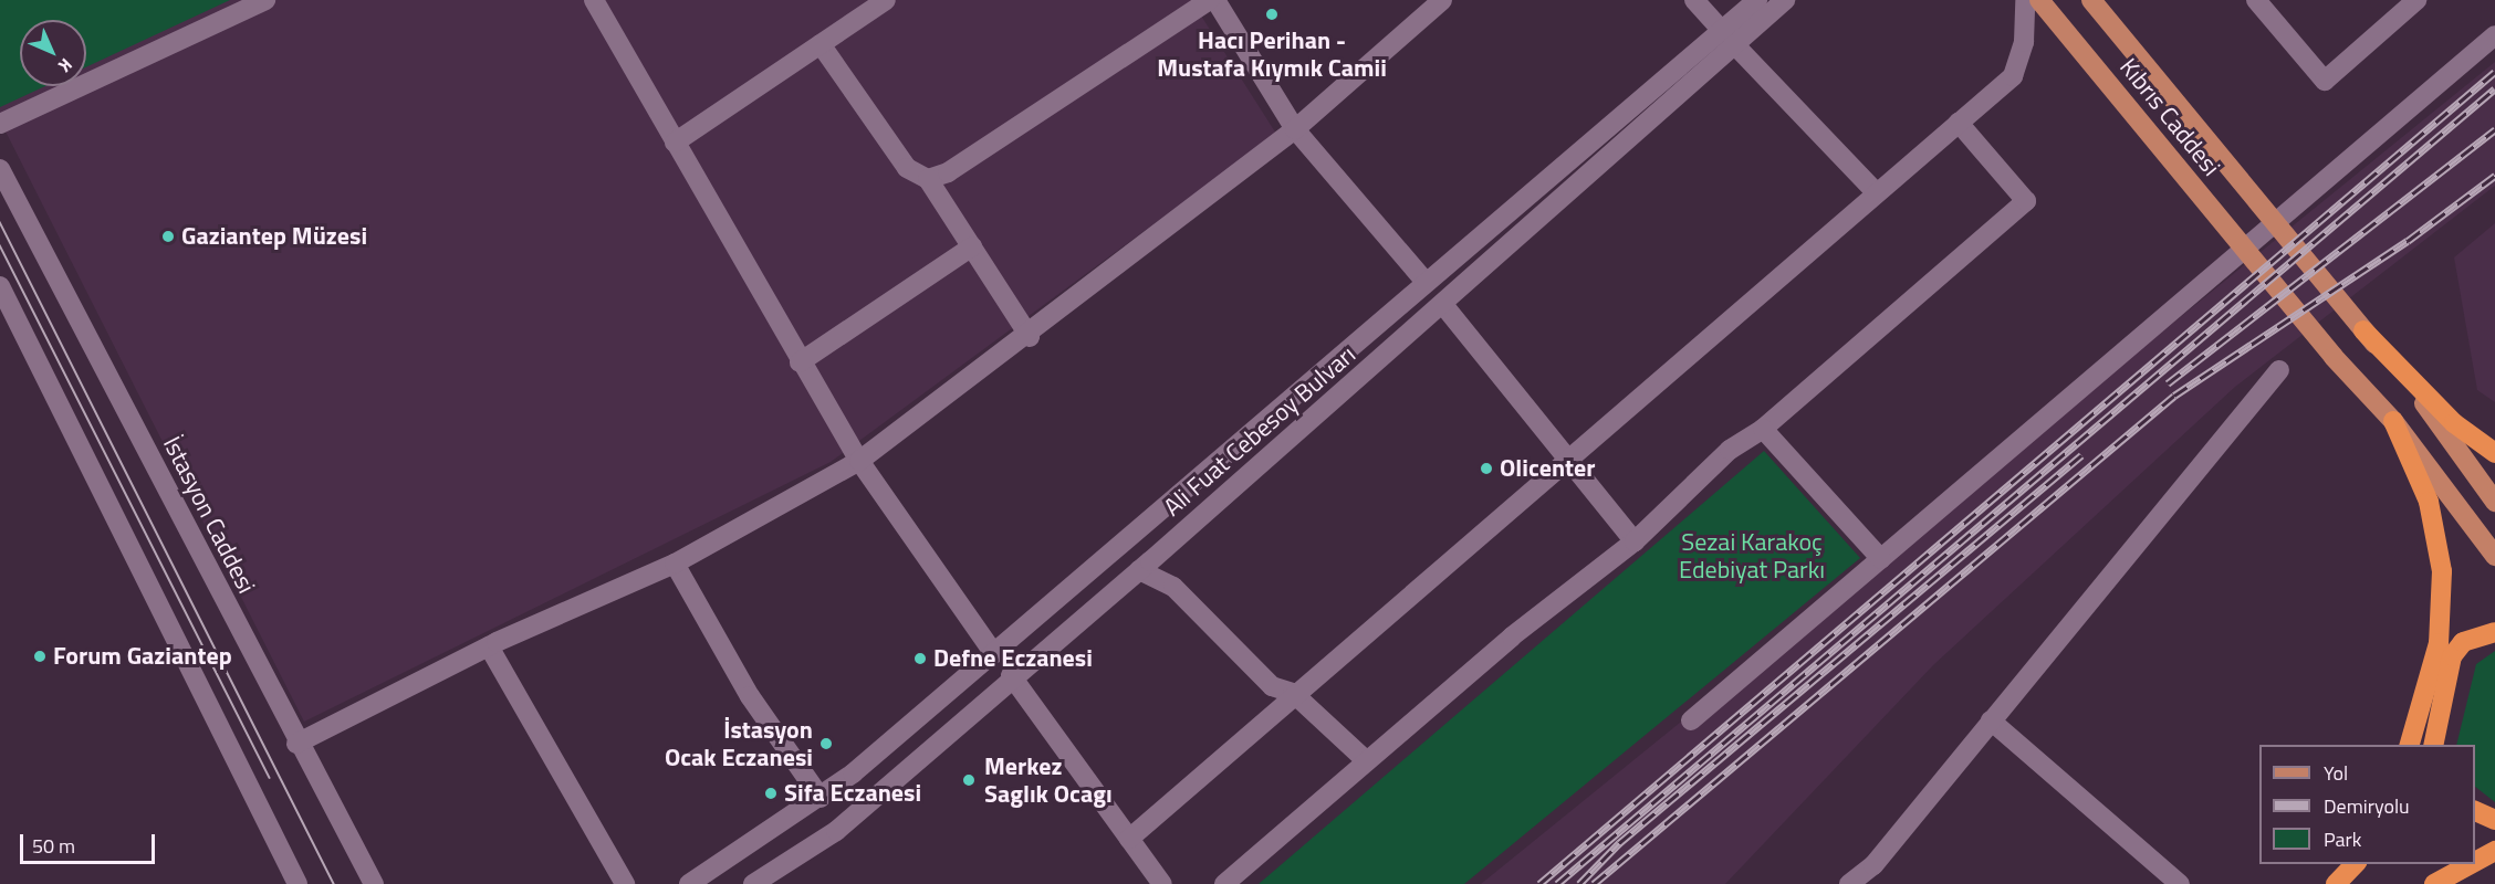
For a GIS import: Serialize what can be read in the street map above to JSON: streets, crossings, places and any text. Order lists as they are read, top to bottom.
{
  "streets": {
    "main road": ["Kıbrıs Caddesi"],
    "street": ["Ali Fuat Cebesoy Bulvarı", "İstasyon Caddesi"]
  },
  "parks": ["Sezai Karakoç Edebiyat Parkı"],
  "places": [
    "Hacı Perihan - Mustafa Kıymık Camii",
    "Gaziantep Müzesi",
    "Olicenter",
    "Forum Gaziantep",
    "Defne Eczanesi",
    "İstasyon Ocak Eczanesi",
    "Merkez Saglık Ocagı",
    "Sifa Eczanesi"
  ],
  "legend": ["Yol", "Demiryolu", "Park"],
  "scale_bar": "50 m",
  "north": "bottom right"
}
